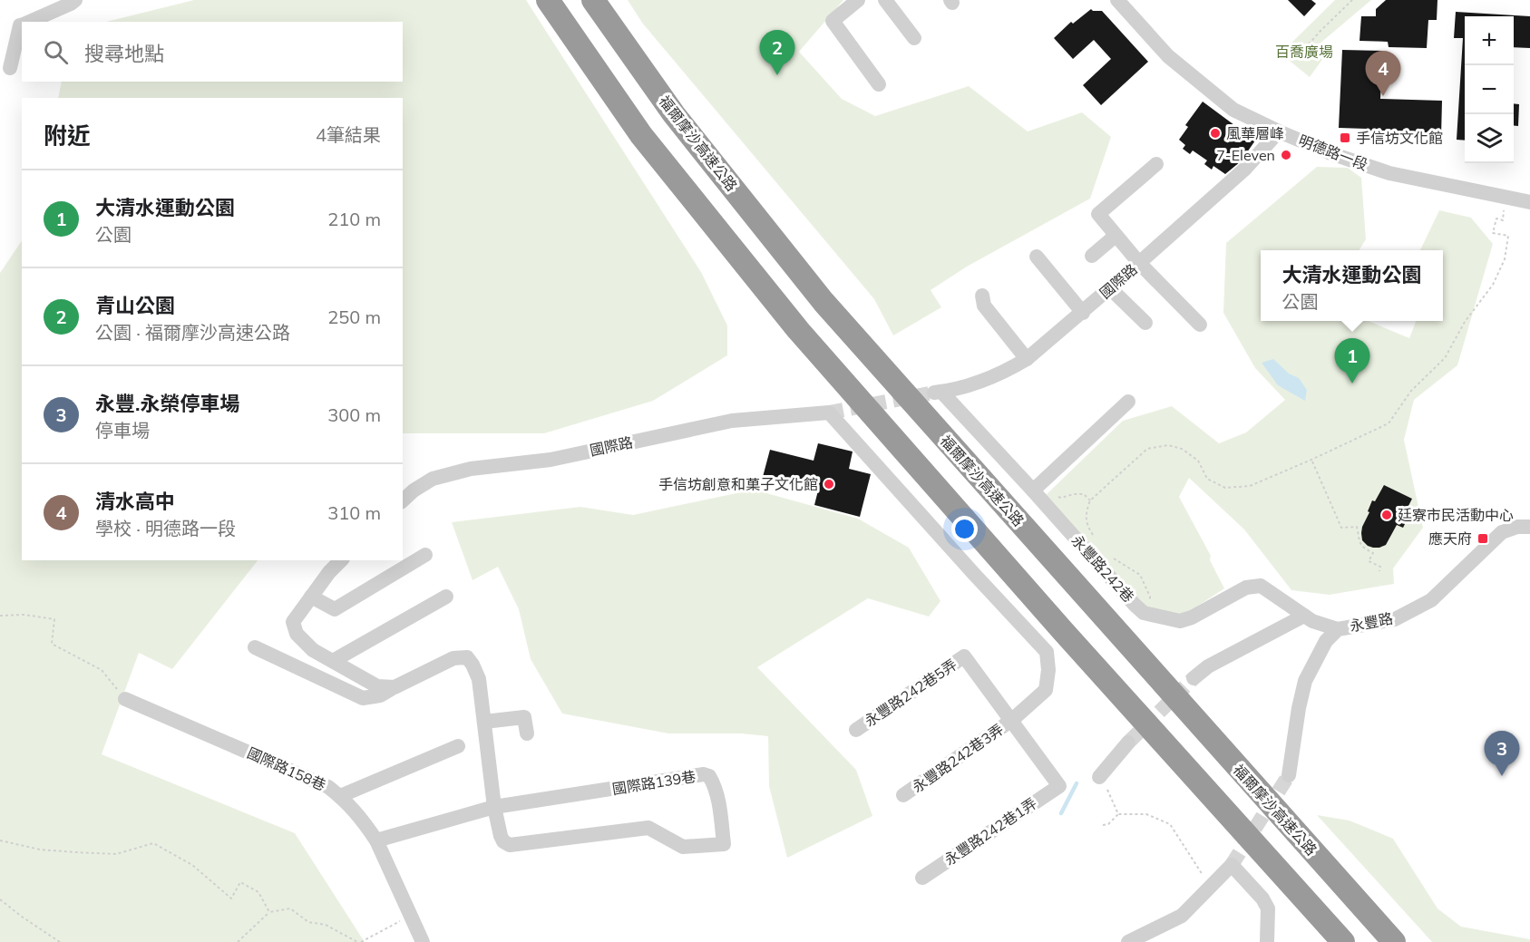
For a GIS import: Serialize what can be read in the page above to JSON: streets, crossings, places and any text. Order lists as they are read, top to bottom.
{
  "streets": {
    "highway": ["福爾摩沙高速公路"],
    "street": [
      "明德路一段",
      "國際路",
      "永豐路242巷",
      "永豐路",
      "永豐路242巷5弄",
      "永豐路242巷3弄",
      "國際路158巷",
      "國際路139巷",
      "永豐路242巷1弄"
    ]
  },
  "crossings": [
    ["明德路一段", "國際路"],
    ["國際路", "永豐路242巷"],
    ["國際路", "永豐路242巷5弄"],
    ["國際路", "永豐路242巷3弄"],
    ["國際路", "永豐路242巷1弄"],
    ["永豐路242巷", "永豐路"],
    ["永豐路242巷5弄", "永豐路242巷3弄"],
    ["永豐路242巷5弄", "永豐路242巷1弄"],
    ["永豐路242巷3弄", "永豐路242巷1弄"]
  ],
  "parks": ["百喬廣場"],
  "places": {
    "other": [
      "風華層峰",
      "7-Eleven",
      "手信坊創意和菓子文化館",
      "廷寮市民活動中心"
    ],
    "transit": ["手信坊文化館", "應天府"]
  },
  "page": {
    "map_buttons": ["+", "−"],
    "search": "搜尋地點",
    "pins": [
      "2",
      "4",
      "1",
      "3"
    ],
    "heading": ["附近", "4筆結果"],
    "list": [
      {
        "mark": "1",
        "name": "大清水運動公園",
        "note": "公園",
        "value": "210 m"
      },
      {
        "mark": "2",
        "name": "青山公園",
        "note": "公園 · 福爾摩沙高速公路",
        "value": "250 m"
      },
      {
        "mark": "3",
        "name": "永豐.永榮停車場",
        "note": "停車場",
        "value": "300 m"
      },
      {
        "mark": "4",
        "name": "清水高中",
        "note": "學校 · 明德路一段",
        "value": "310 m"
      }
    ],
    "popup": ["大清水運動公園", "公園"]
  }
}
